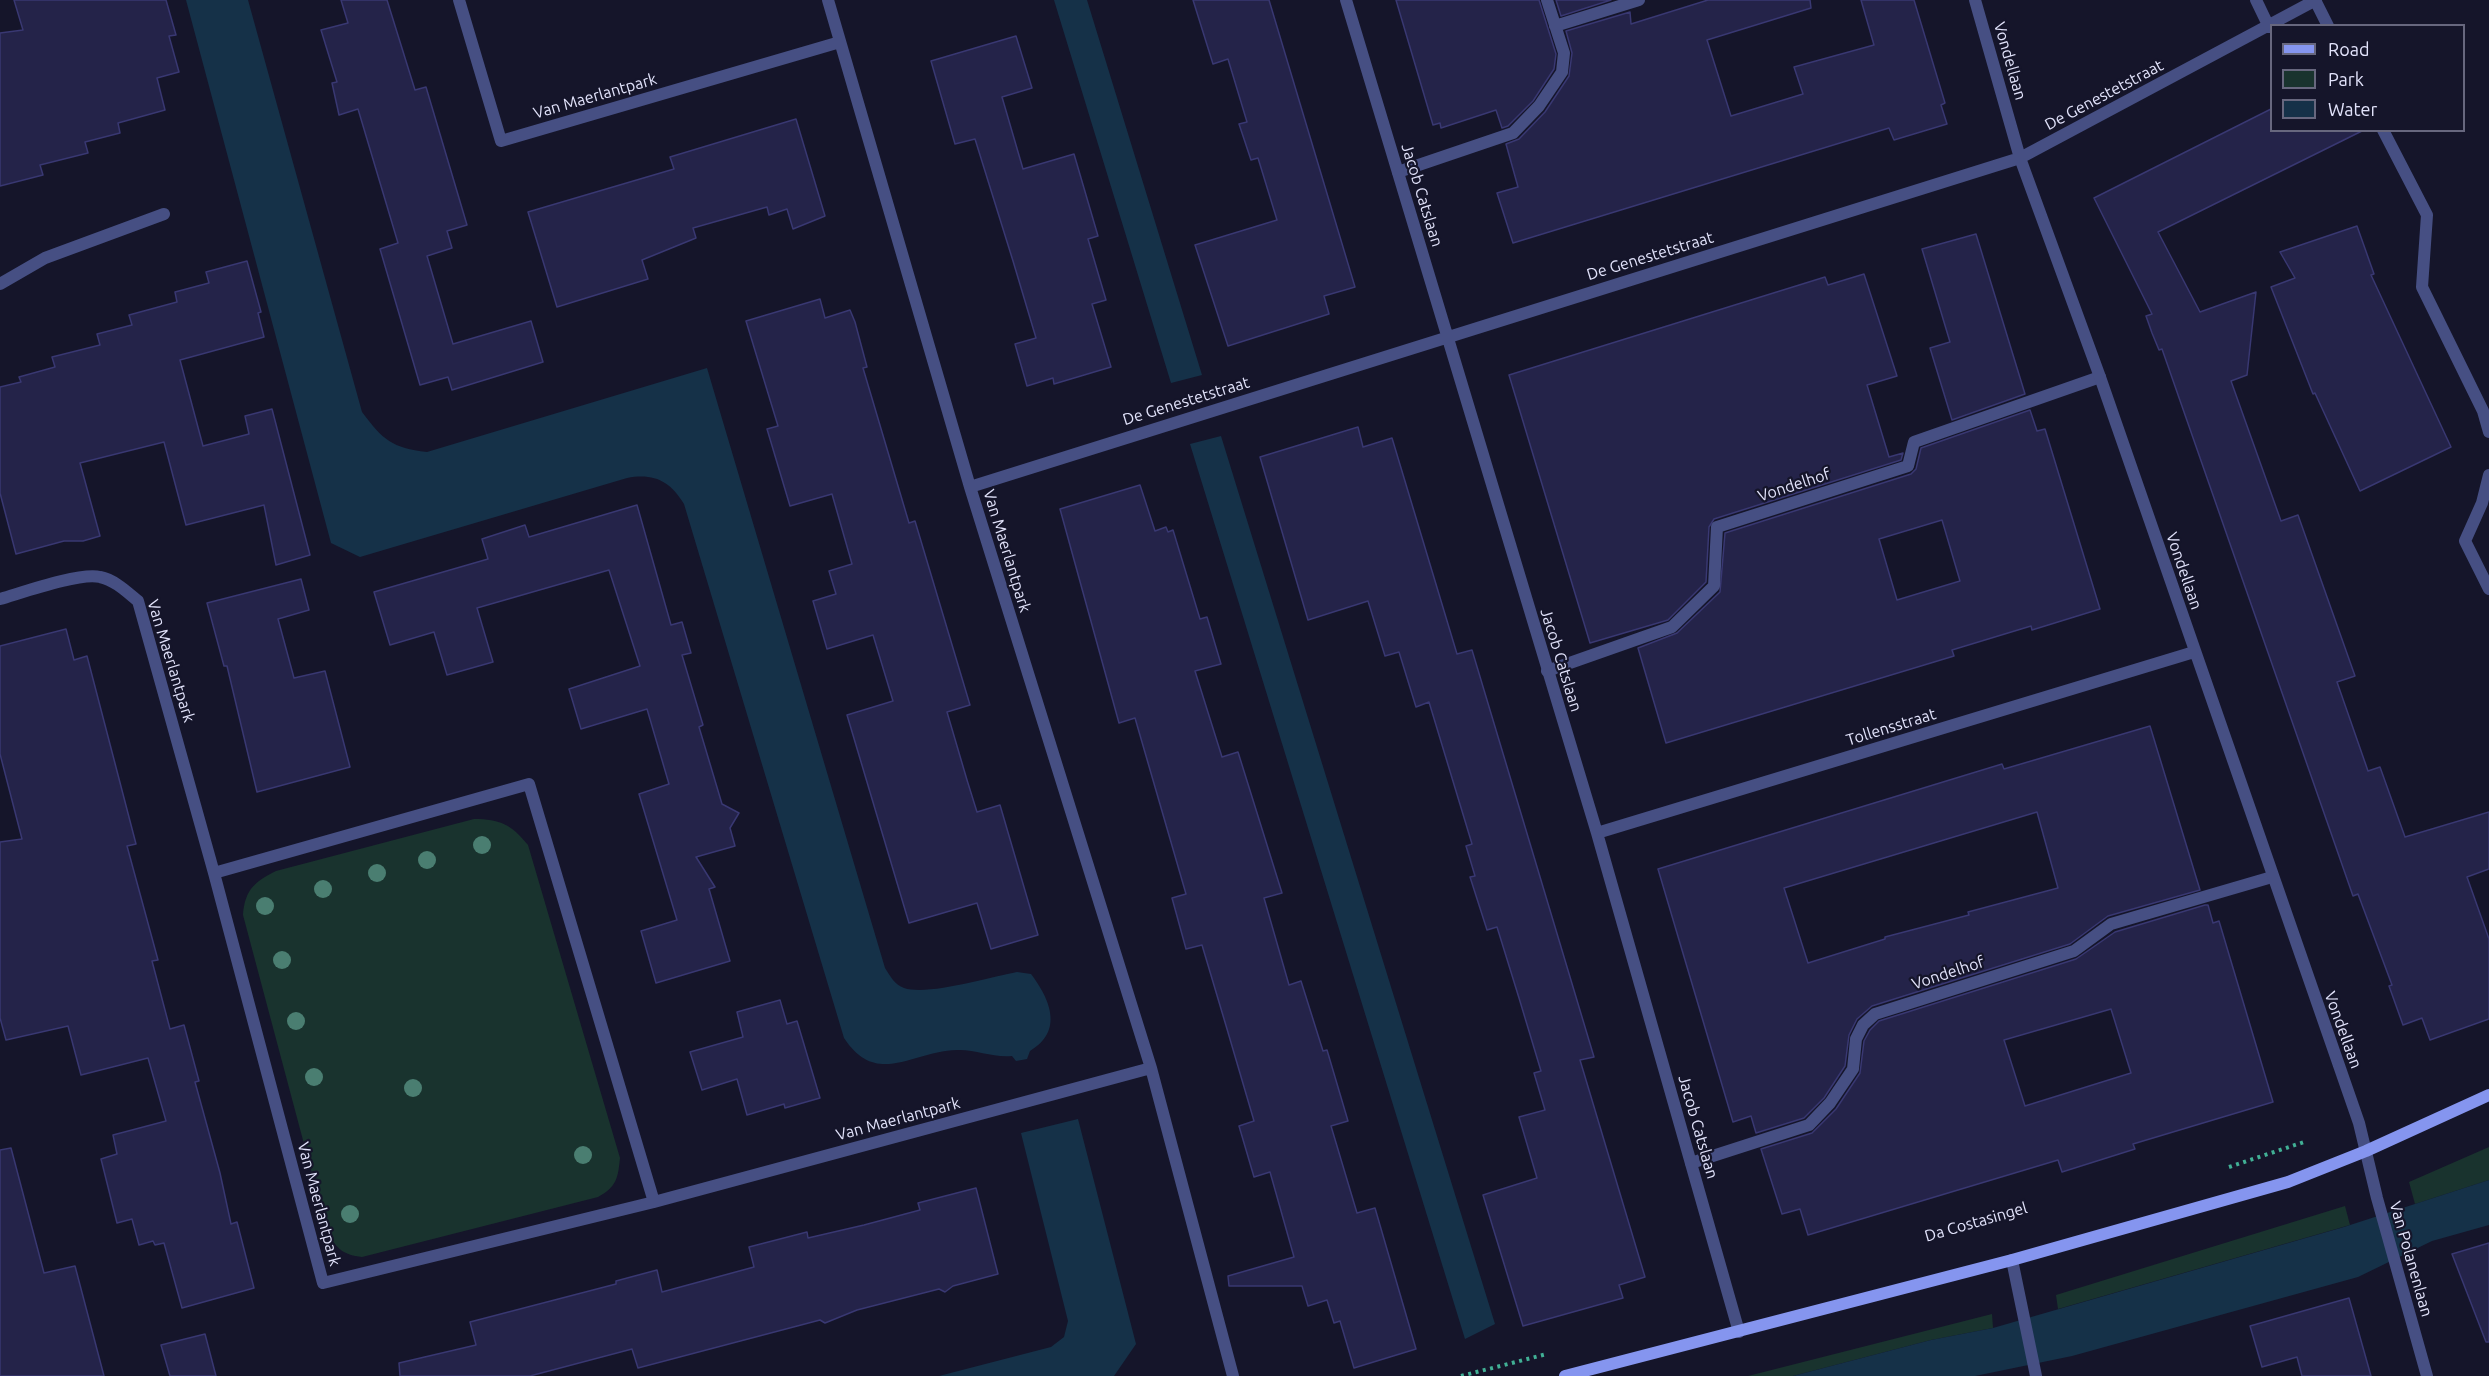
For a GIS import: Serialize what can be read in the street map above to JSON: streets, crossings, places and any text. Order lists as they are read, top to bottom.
{
  "streets": {
    "street": [
      "Vondellaan",
      "De Genestetstraat",
      "Van Maerlantpark",
      "Jacob Catslaan",
      "Vondelhof",
      "Tollensstraat",
      "Van Polanenlaan"
    ]
  },
  "crossings": [
    ["Vondellaan", "De Genestetstraat"],
    ["Vondellaan", "Vondelhof"],
    ["Vondellaan", "Tollensstraat"],
    ["Vondellaan", "Van Polanenlaan"],
    ["De Genestetstraat", "Van Maerlantpark"],
    ["De Genestetstraat", "Jacob Catslaan"],
    ["Jacob Catslaan", "Vondelhof"],
    ["Jacob Catslaan", "Tollensstraat"]
  ],
  "legend": ["Road", "Park", "Water"]
}
